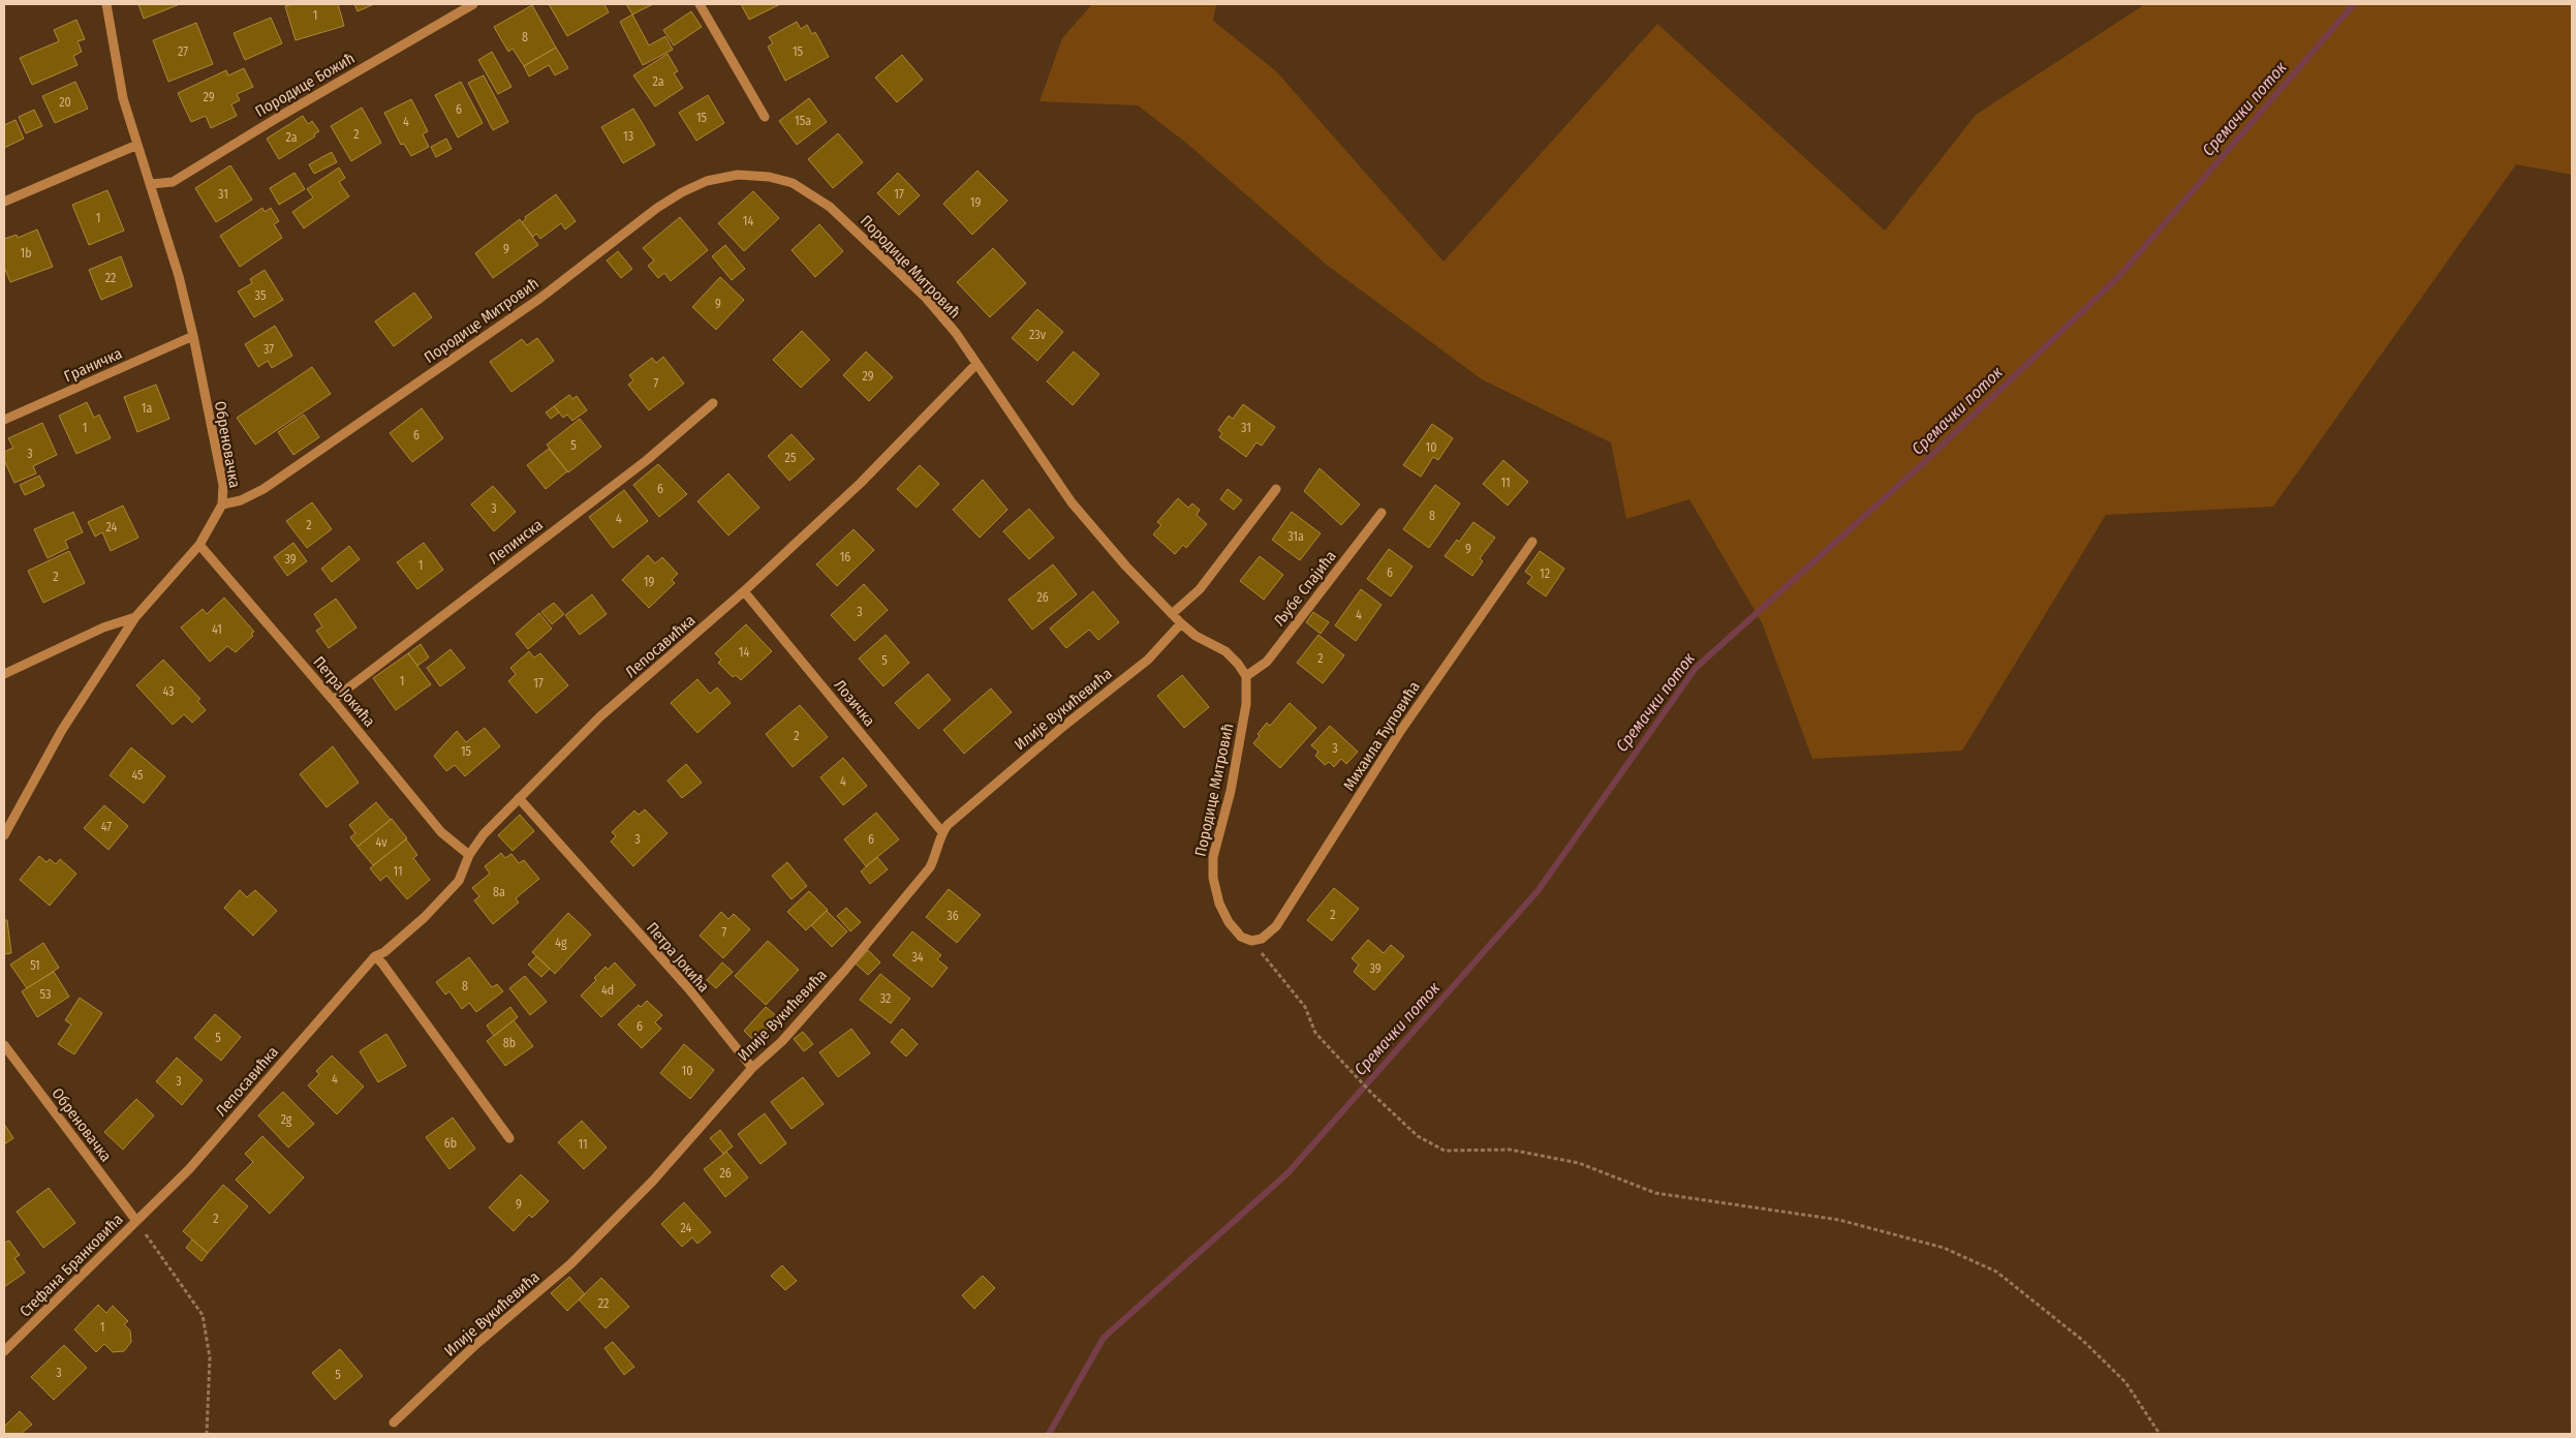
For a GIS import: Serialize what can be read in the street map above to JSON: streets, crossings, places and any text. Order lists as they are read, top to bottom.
{
  "streets": {
    "street": [
      "Породице Божић",
      "Породице Митровић",
      "Граничка",
      "Обреновачка",
      "Лепинска",
      "Љубе Спајића",
      "Лепосавићка",
      "Петра Јокића",
      "Лозичка",
      "Илије Вукићевића",
      "Михаила Ћуповића",
      "Стефана Бранковића"
    ]
  },
  "crossings": [
    ["Породице Божић", "Обреновачка"],
    ["Породице Митровић", "Обреновачка"],
    ["Породице Митровић", "Љубе Спајића"],
    ["Породице Митровић", "Лепосавићка"],
    ["Породице Митровић", "Илије Вукићевића"],
    ["Породице Митровић", "Михаила Ћуповића"],
    ["Граничка", "Обреновачка"],
    ["Обреновачка", "Лепосавићка"],
    ["Обреновачка", "Петра Јокића"],
    ["Обреновачка", "Стефана Бранковића"],
    ["Лепинска", "Петра Јокића"],
    ["Лепосавићка", "Петра Јокића"],
    ["Лепосавићка", "Лозичка"],
    ["Лепосавићка", "Стефана Бранковића"],
    ["Петра Јокића", "Илије Вукићевића"],
    ["Лозичка", "Илије Вукићевића"]
  ],
  "water": ["Сремачки поток"],
  "house_numbers": [
    "1",
    "8",
    "27",
    "15",
    "2a",
    "29",
    "20",
    "6",
    "15",
    "15a",
    "4",
    "2",
    "13",
    "2a",
    "31",
    "17",
    "19",
    "1",
    "14",
    "9",
    "1b",
    "22",
    "35",
    "9",
    "23v",
    "37",
    "29",
    "7",
    "1a",
    "1",
    "31",
    "6",
    "5",
    "10",
    "3",
    "25",
    "11",
    "6",
    "3",
    "8",
    "4",
    "2",
    "24",
    "31a",
    "9",
    "16",
    "39",
    "1",
    "6",
    "12",
    "2",
    "19",
    "26",
    "3",
    "4",
    "41",
    "14",
    "2",
    "5",
    "1",
    "17",
    "43",
    "2",
    "3",
    "15",
    "45",
    "4",
    "47",
    "3",
    "6",
    "4v",
    "11",
    "8a",
    "2",
    "36",
    "7",
    "4g",
    "34",
    "51",
    "39",
    "8",
    "4d",
    "53",
    "32",
    "6",
    "5",
    "8b",
    "10",
    "4",
    "3",
    "2g",
    "6b",
    "11",
    "26",
    "9",
    "2",
    "24",
    "22",
    "1",
    "3",
    "5"
  ]
}
